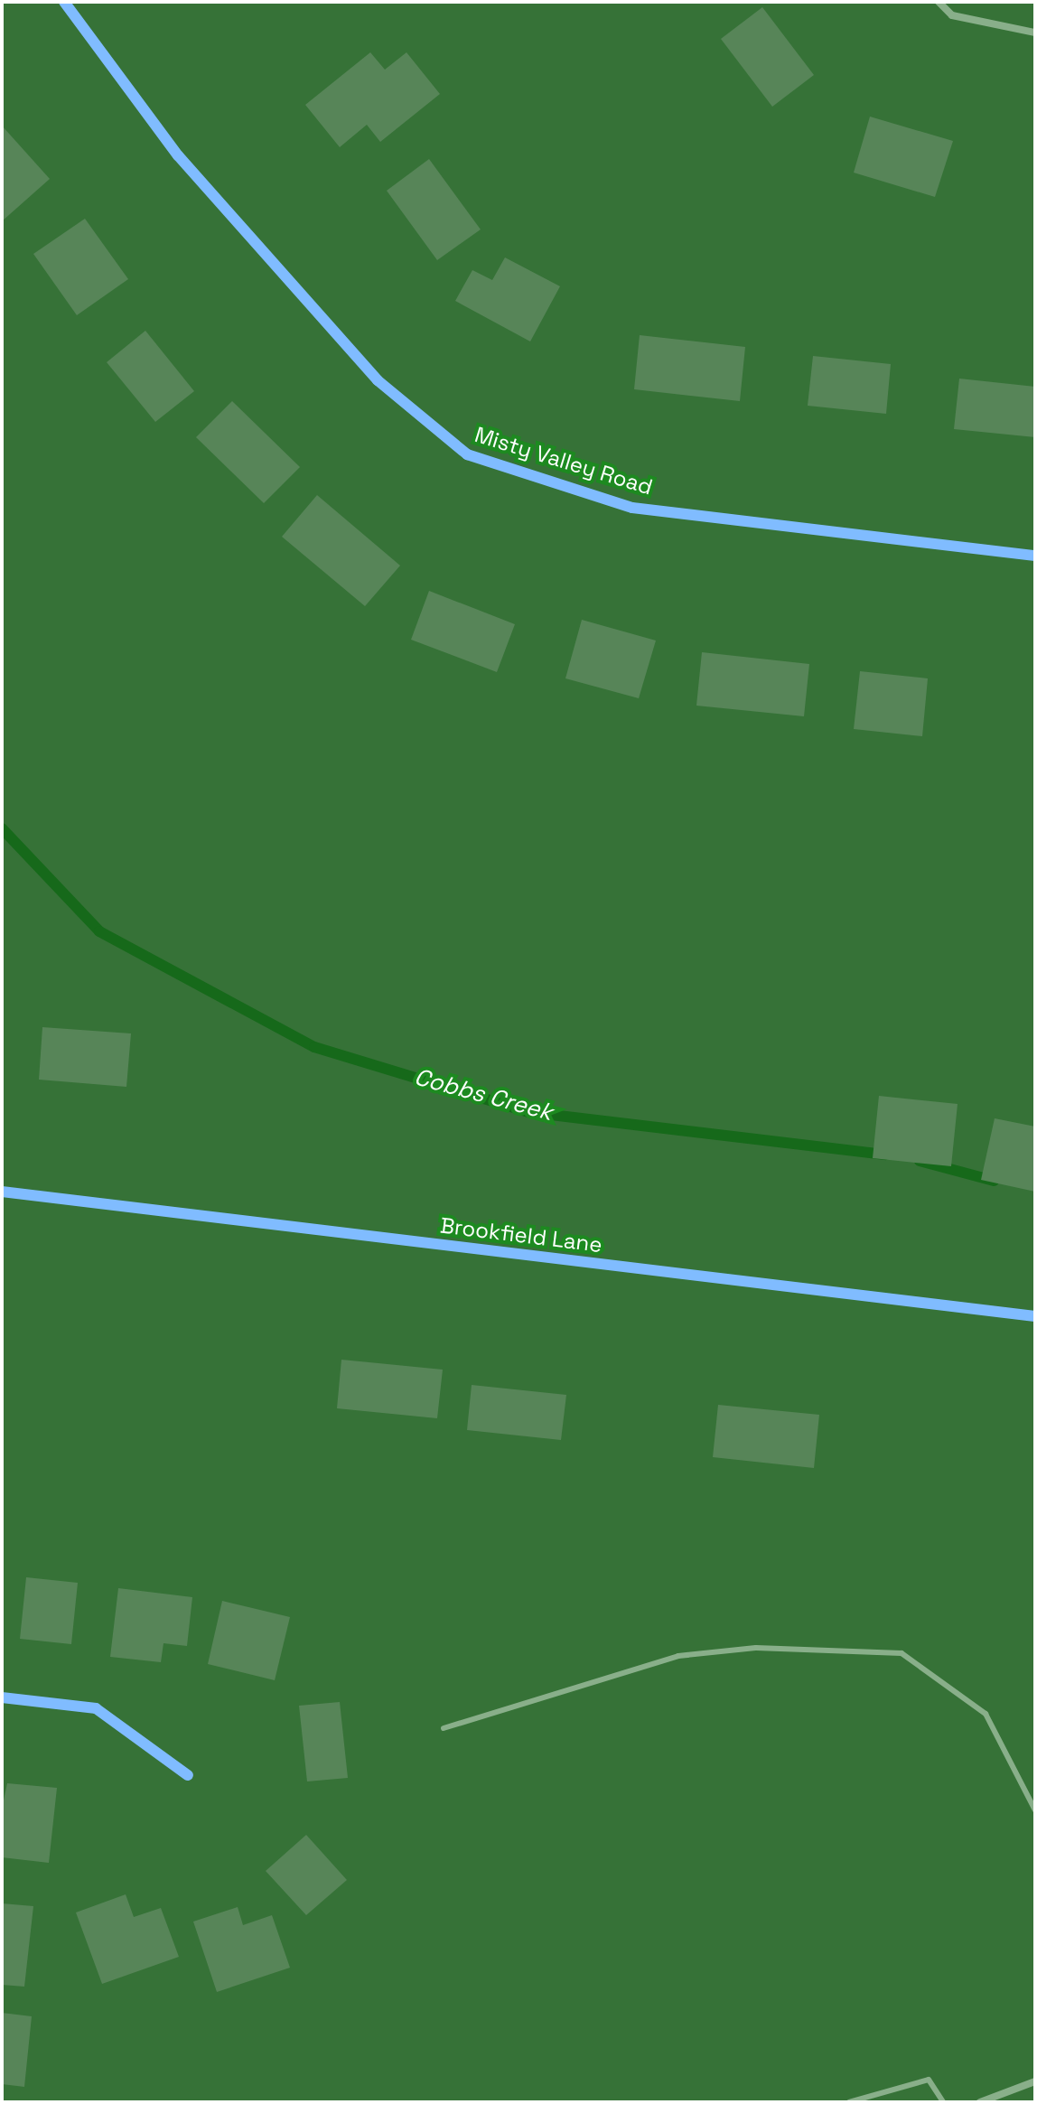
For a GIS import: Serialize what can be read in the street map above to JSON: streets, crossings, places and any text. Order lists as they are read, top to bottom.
{
  "streets": {
    "street": ["Misty Valley Road", "Brookfield Lane"]
  },
  "water": ["Cobbs Creek"]
}
